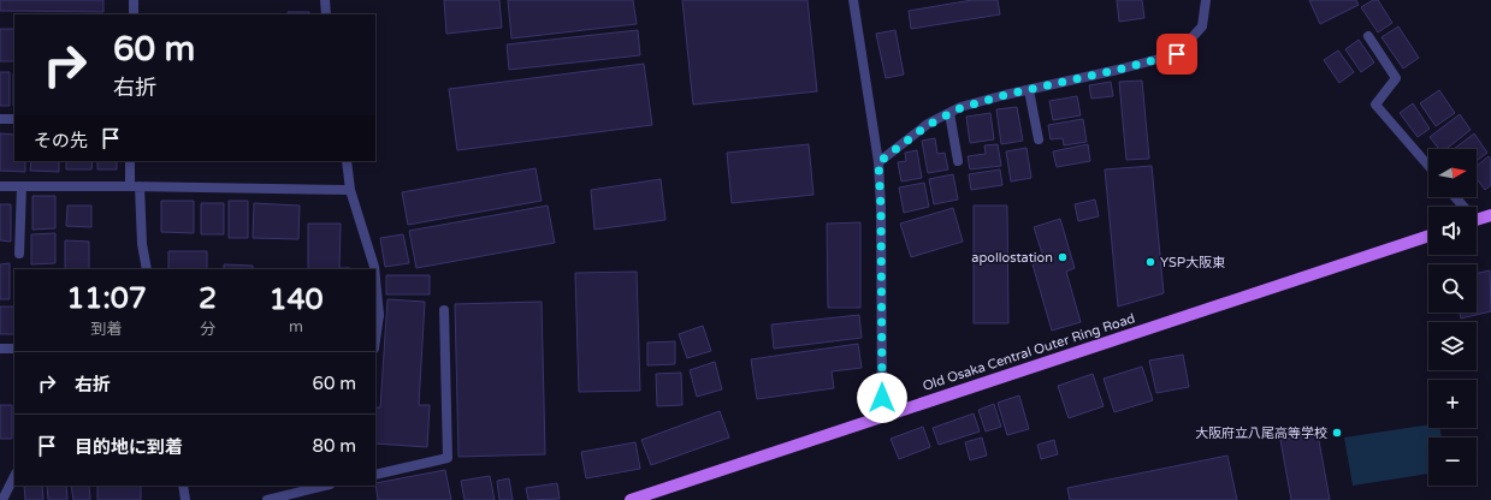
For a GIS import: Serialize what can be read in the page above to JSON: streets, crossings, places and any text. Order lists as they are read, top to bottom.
{
  "streets": {
    "main road": ["Old Osaka Central Outer Ring Road"]
  },
  "places": ["apollostation", "YSP大阪東", "大阪府立八尾高等学校"],
  "north": "right",
  "page": {
    "turn": ["60 m", "右折"],
    "then": "その先",
    "map_buttons": ["+", "−"],
    "eta": [
      "11:07",
      "到着",
      "2",
      "分",
      "140",
      "m"
    ],
    "list": [
      {
        "name": "右折",
        "value": "60 m"
      },
      {
        "name": "目的地に到着",
        "value": "80 m"
      }
    ]
  }
}
